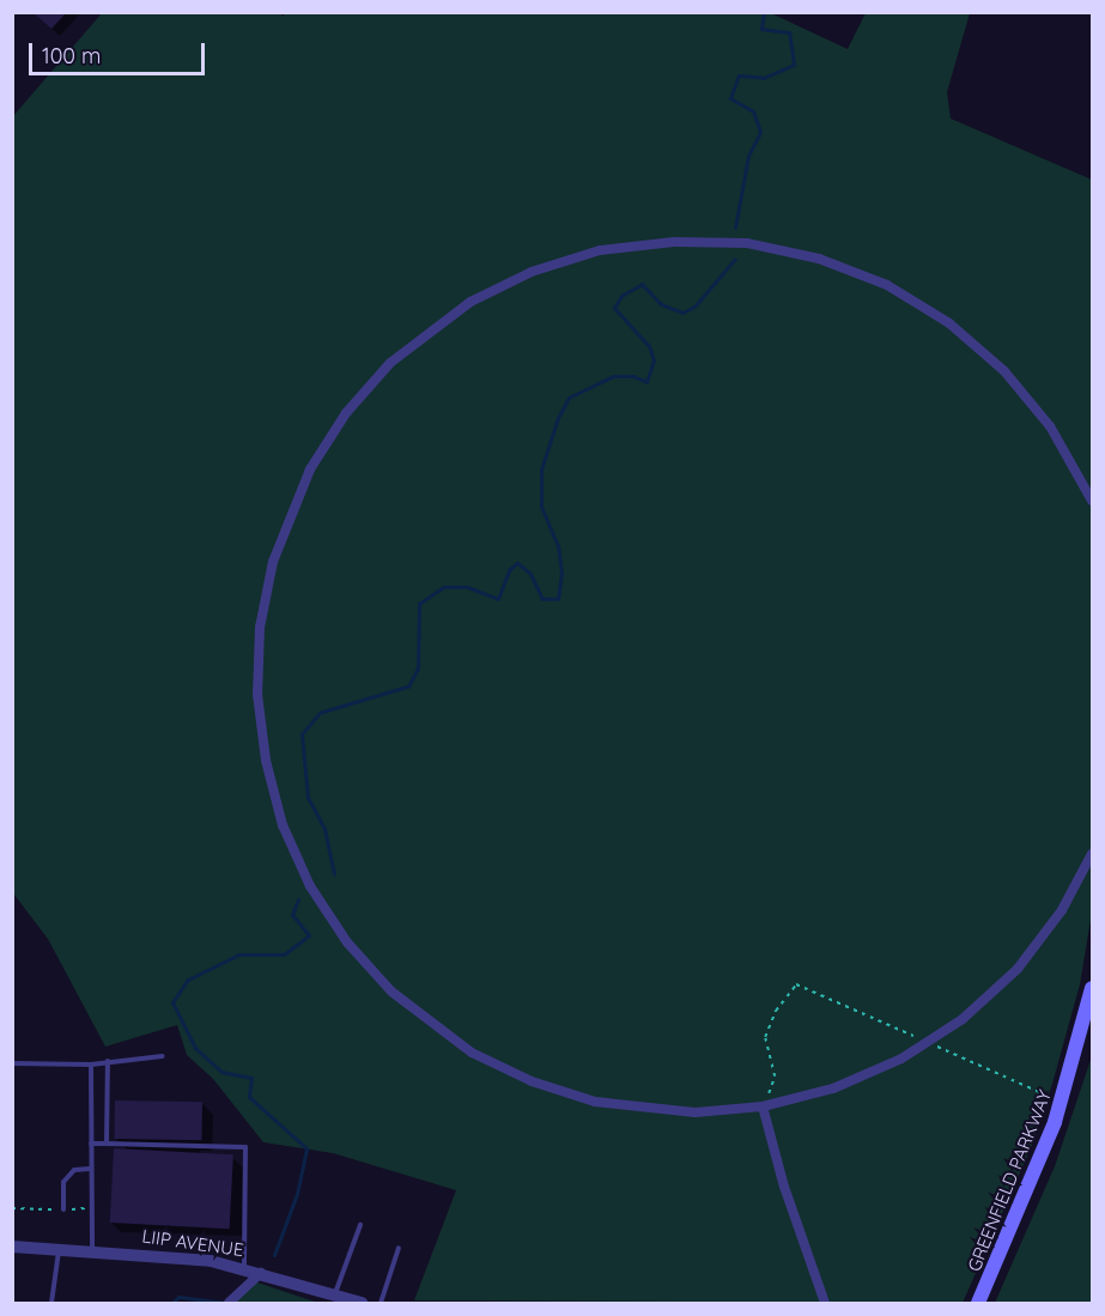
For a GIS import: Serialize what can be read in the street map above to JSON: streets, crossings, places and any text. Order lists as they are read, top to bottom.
{
  "streets": {
    "main road": ["GREENFIELD PARKWAY"],
    "street": ["LIIP AVENUE"]
  },
  "scale_bar": "100 m"
}
